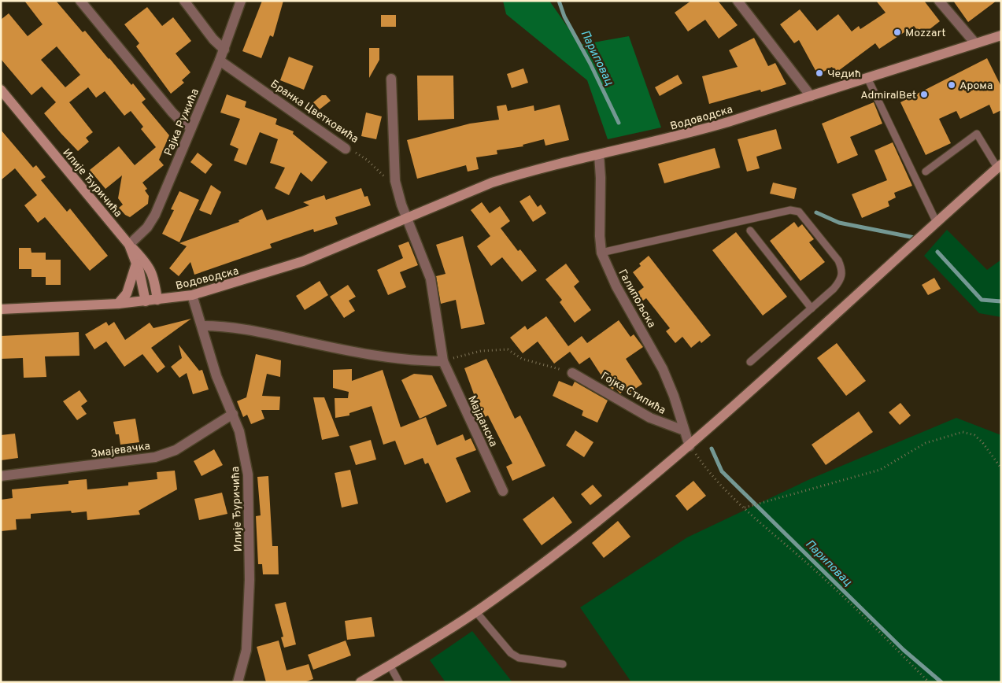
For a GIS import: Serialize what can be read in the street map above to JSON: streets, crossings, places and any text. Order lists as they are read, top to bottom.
{
  "streets": {
    "street": [
      "Бранка Цветковића",
      "Водоводска",
      "Рајка Ружића",
      "Илије Ђуричића",
      "Галипољска",
      "Гојка Стипића",
      "Мајданска",
      "Змајевачка"
    ]
  },
  "crossings": [
    ["Бранка Цветковића", "Рајка Ружића"],
    ["Водоводска", "Илије Ђуричића"],
    ["Водоводска", "Галипољска"],
    ["Рајка Ружића", "Илије Ђуричића"],
    ["Илије Ђуричића", "Змајевачка"],
    ["Галипољска", "Гојка Стипића"]
  ],
  "water": ["Париповац"],
  "places": [
    "Mozzart",
    "Чедић",
    "Арома",
    "AdmiralBet"
  ]
}
